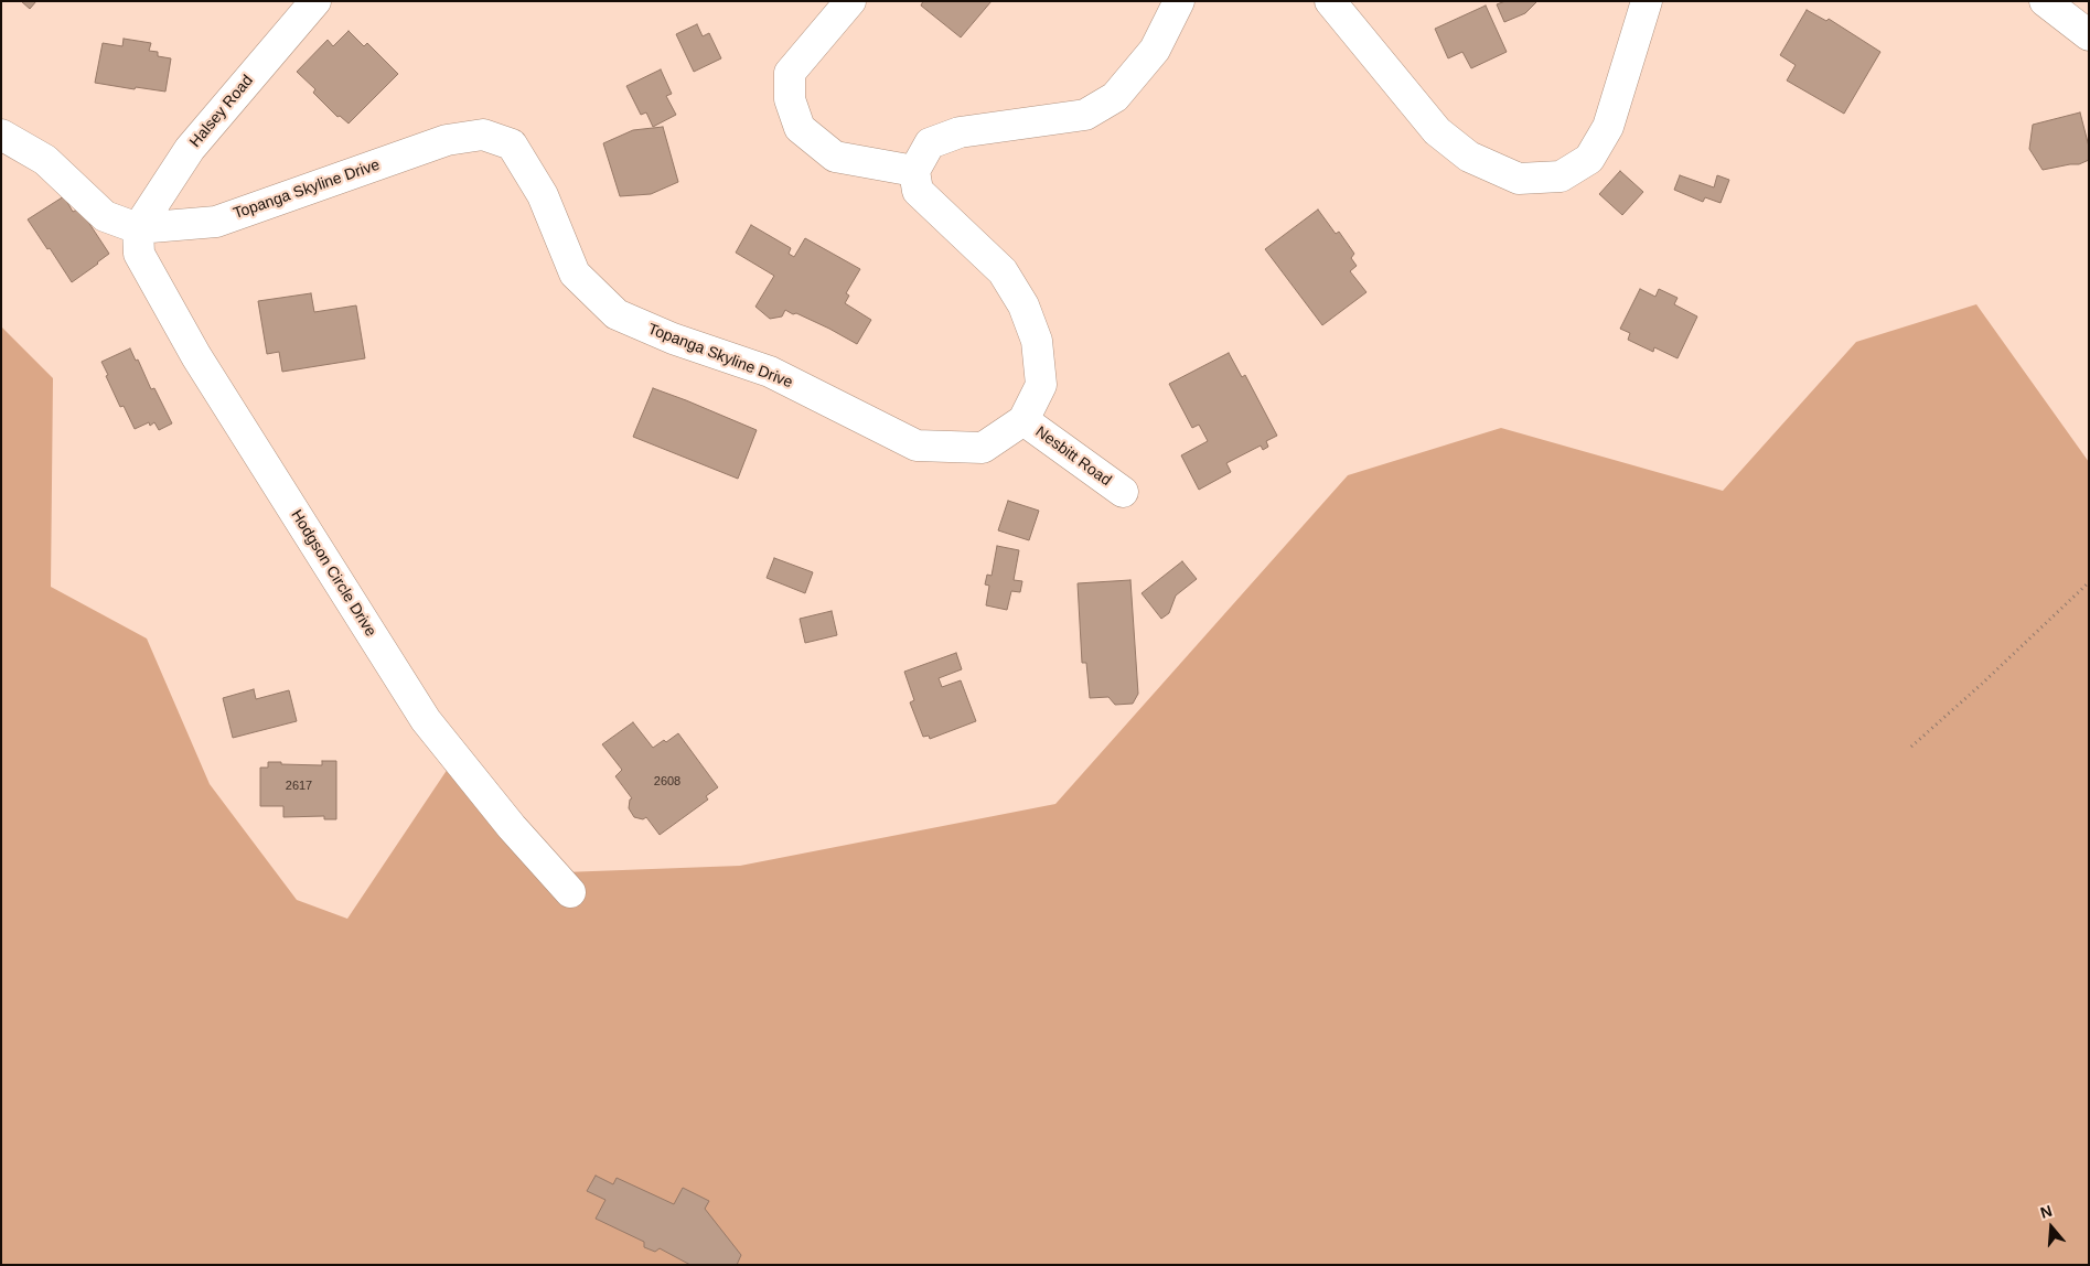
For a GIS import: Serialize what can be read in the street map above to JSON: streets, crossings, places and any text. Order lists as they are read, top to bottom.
{
  "streets": {
    "street": [
      "Halsey Road",
      "Topanga Skyline Drive",
      "Nesbitt Road",
      "Hodgson Circle Drive"
    ]
  },
  "crossings": [
    ["Halsey Road", "Topanga Skyline Drive"],
    ["Halsey Road", "Hodgson Circle Drive"],
    ["Topanga Skyline Drive", "Nesbitt Road"],
    ["Topanga Skyline Drive", "Hodgson Circle Drive"]
  ],
  "house_numbers": ["2608", "2617"],
  "north": "top"
}
